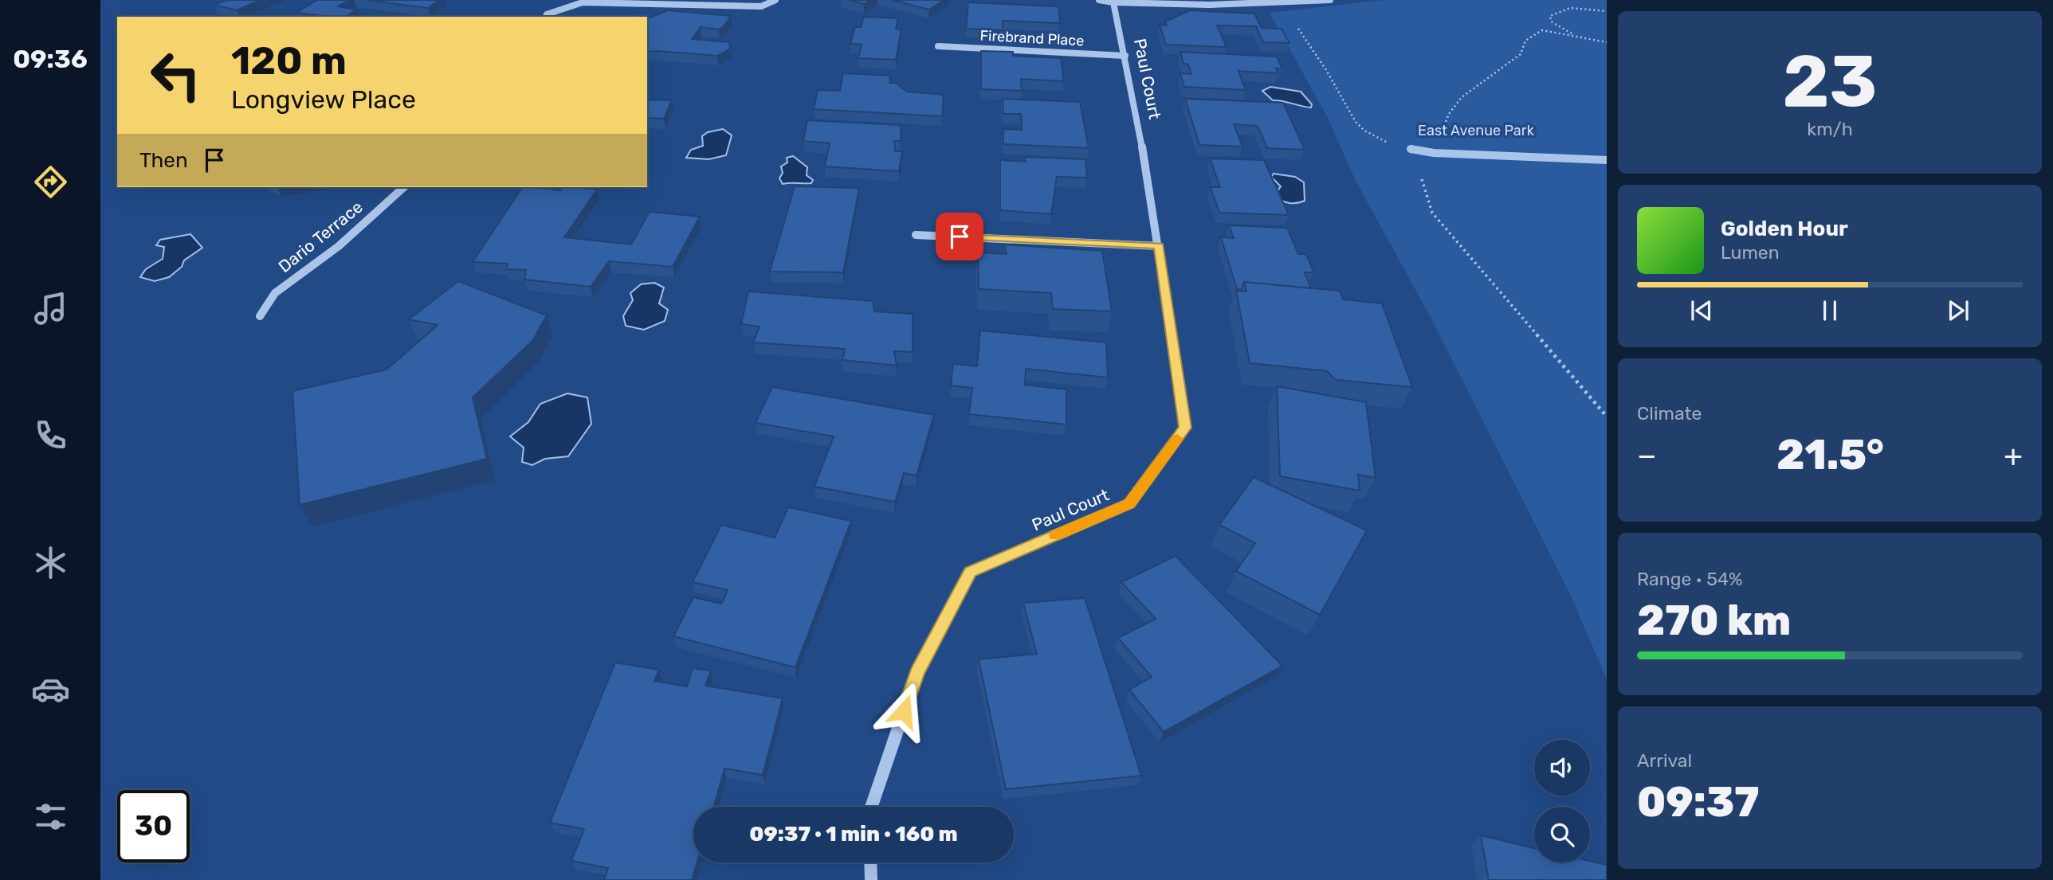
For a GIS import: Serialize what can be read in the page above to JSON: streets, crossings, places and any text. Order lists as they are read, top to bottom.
{
  "streets": {
    "street": ["Firebrand Place", "Paul Court", "Dario Terrace"]
  },
  "crossings": [
    ["Firebrand Place", "Paul Court"]
  ],
  "parks": ["East Avenue Park"],
  "page": {
    "tabs": "09:36",
    "tile": [
      ["23", "km/h"],
      "Climate",
      ["Range · 54%", "270 km"],
      ["Arrival", "09:37"]
    ],
    "turn": ["120 m", "Longview Place"],
    "then": "Then",
    "song": ["Golden Hour", "Lumen"],
    "heat": ["−", "21.5°", "+"],
    "limit": "30",
    "trip": "09:37 · 1 min · 160 m"
  }
}
